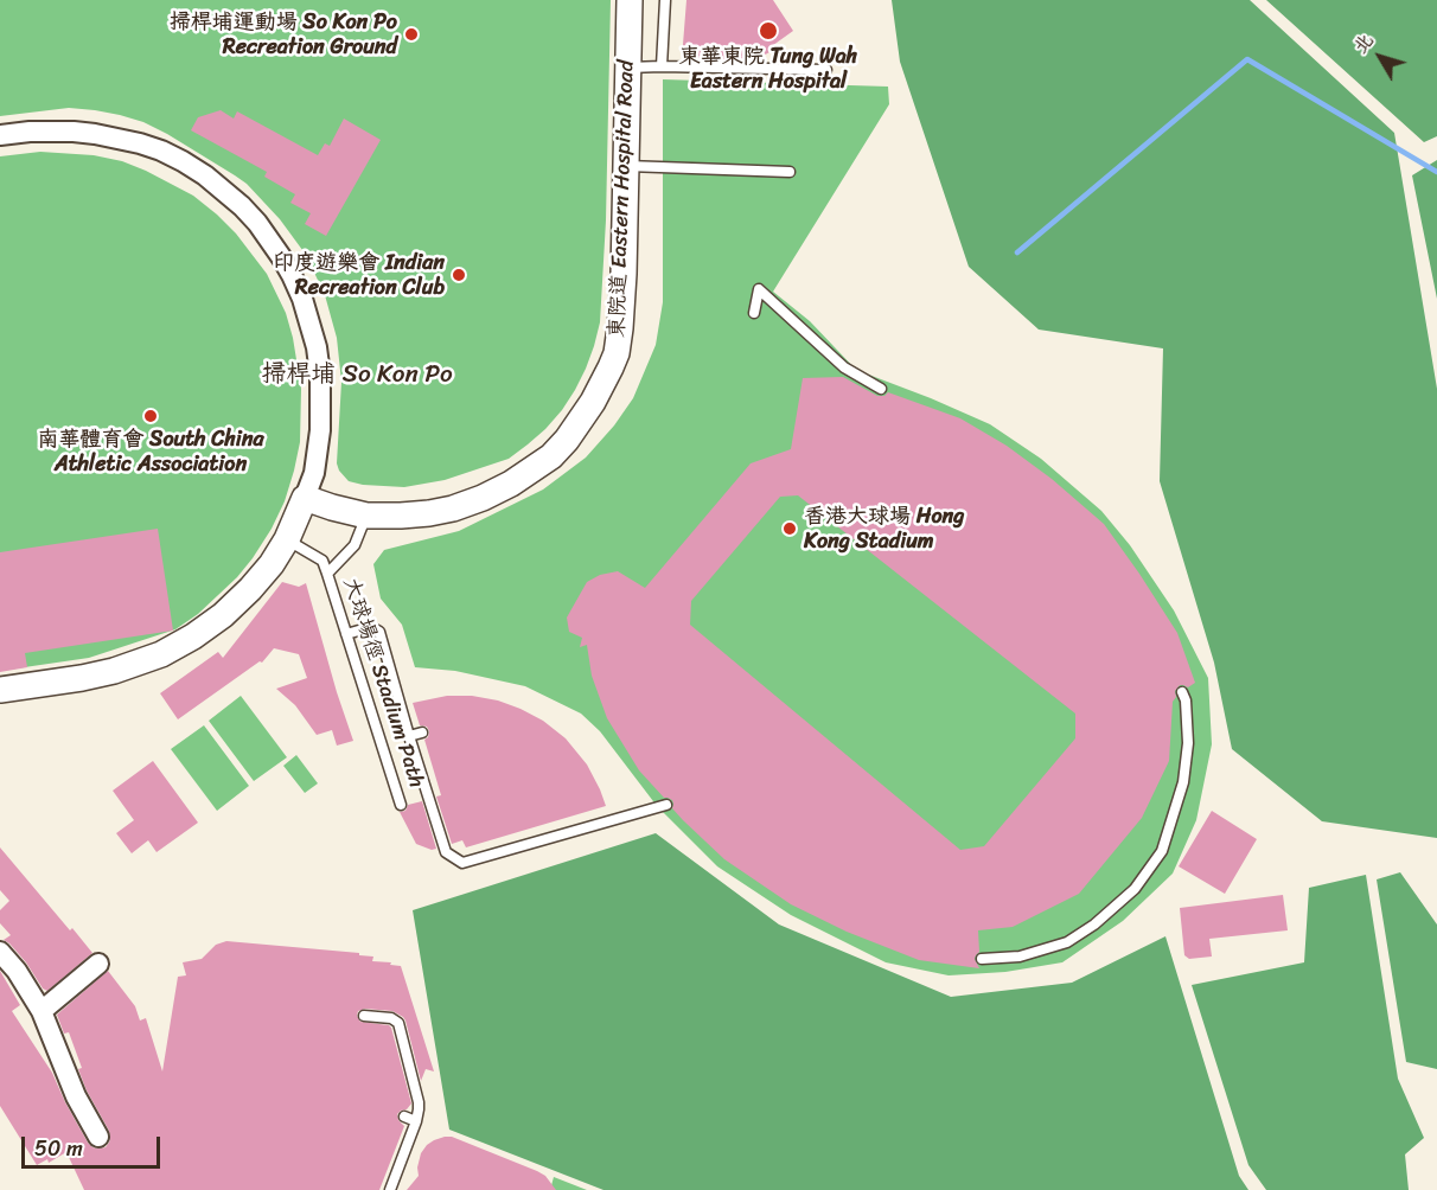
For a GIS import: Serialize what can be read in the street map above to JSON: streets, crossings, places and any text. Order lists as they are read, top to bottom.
{
  "streets": {
    "street": ["東院道 Eastern Hospital Road"],
    "lane": ["大球場徑 Stadium Path"]
  },
  "crossings": [
    ["東院道 Eastern Hospital Road", "大球場徑 Stadium Path"]
  ],
  "districts": ["掃桿埔 So Kon Po"],
  "places": [
    "東華東院 Tung Wah Eastern Hospital",
    "掃桿埔運動場 So Kon Po Recreation Ground",
    "印度遊樂會 Indian Recreation Club",
    "南華體育會 South China Athletic Association",
    "香港大球場 Hong Kong Stadium"
  ],
  "scale_bar": "50 m",
  "north": "top left"
}
